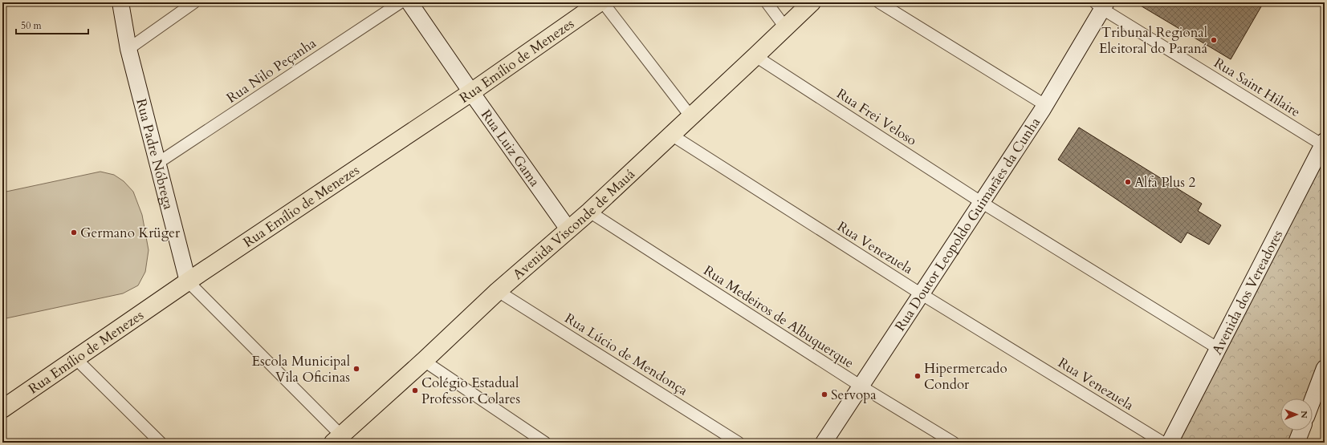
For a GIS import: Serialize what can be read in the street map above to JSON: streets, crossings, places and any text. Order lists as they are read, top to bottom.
{
  "streets": {
    "main road": ["Rua Emílio de Menezes", "Avenida Visconde de Mauá"],
    "street": [
      "Rua Nilo Peçanha",
      "Rua Saint Hilaire",
      "Rua Frei Veloso",
      "Rua Luiz Gama",
      "Rua Padre Nóbrega",
      "Rua Doutor Leopoldo Guimarães da Cunha",
      "Rua Venezuela",
      "Avenida dos Vereadores",
      "Rua Medeiros de Albuquerque",
      "Rua Lúcio de Mendonça"
    ]
  },
  "crossings": [
    ["Rua Emílio de Menezes", "Rua Luiz Gama"],
    ["Rua Emílio de Menezes", "Rua Padre Nóbrega"],
    ["Rua Nilo Peçanha", "Rua Padre Nóbrega"],
    ["Rua Saint Hilaire", "Rua Doutor Leopoldo Guimarães da Cunha"],
    ["Rua Saint Hilaire", "Avenida dos Vereadores"],
    ["Rua Frei Veloso", "Avenida Visconde de Mauá"],
    ["Rua Frei Veloso", "Rua Doutor Leopoldo Guimarães da Cunha"],
    ["Rua Frei Veloso", "Avenida dos Vereadores"],
    ["Rua Luiz Gama", "Avenida Visconde de Mauá"],
    ["Avenida Visconde de Mauá", "Rua Venezuela"],
    ["Avenida Visconde de Mauá", "Rua Medeiros de Albuquerque"],
    ["Avenida Visconde de Mauá", "Rua Lúcio de Mendonça"],
    ["Rua Doutor Leopoldo Guimarães da Cunha", "Rua Venezuela"],
    ["Rua Doutor Leopoldo Guimarães da Cunha", "Rua Medeiros de Albuquerque"]
  ],
  "places": [
    "Tribunal Regional Eleitoral do Paraná",
    "Alfa Plus 2",
    "Germano Krüger",
    "Escola Municipal Vila Oficinas",
    "Hipermercado Condor",
    "Colégio Estadual Professor Colares",
    "Servopa"
  ],
  "scale_bar": "50 m",
  "north": "right"
}
